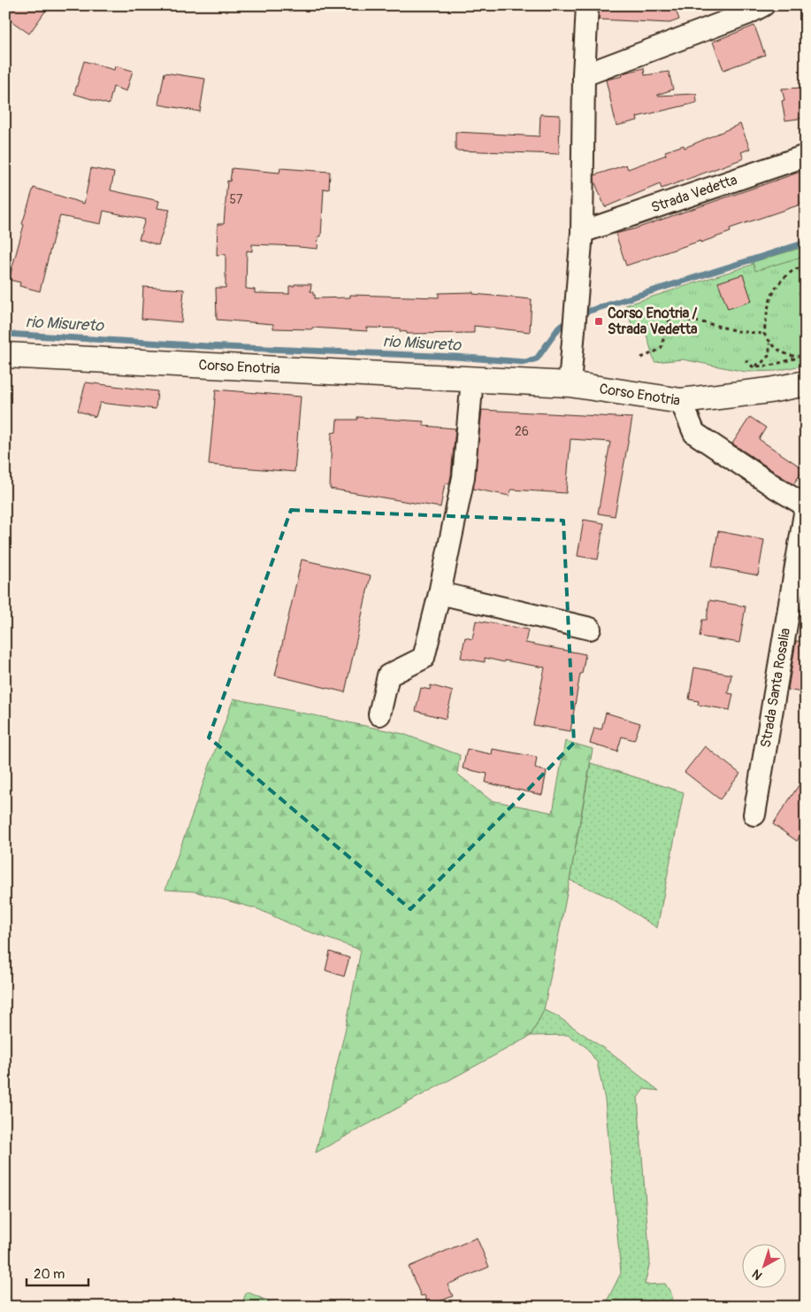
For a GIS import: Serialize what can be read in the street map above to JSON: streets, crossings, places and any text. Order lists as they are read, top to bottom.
{
  "streets": {
    "main road": ["Corso Enotria"],
    "street": ["Strada Vedetta", "Strada Santa Rosalia"]
  },
  "crossings": [
    ["Corso Enotria", "Strada Santa Rosalia"]
  ],
  "water": ["rio Misureto"],
  "places": {
    "transit": ["Corso Enotria / Strada Vedetta"]
  },
  "house_numbers": ["57", "26"],
  "scale_bar": "20 m",
  "north": "bottom left"
}
